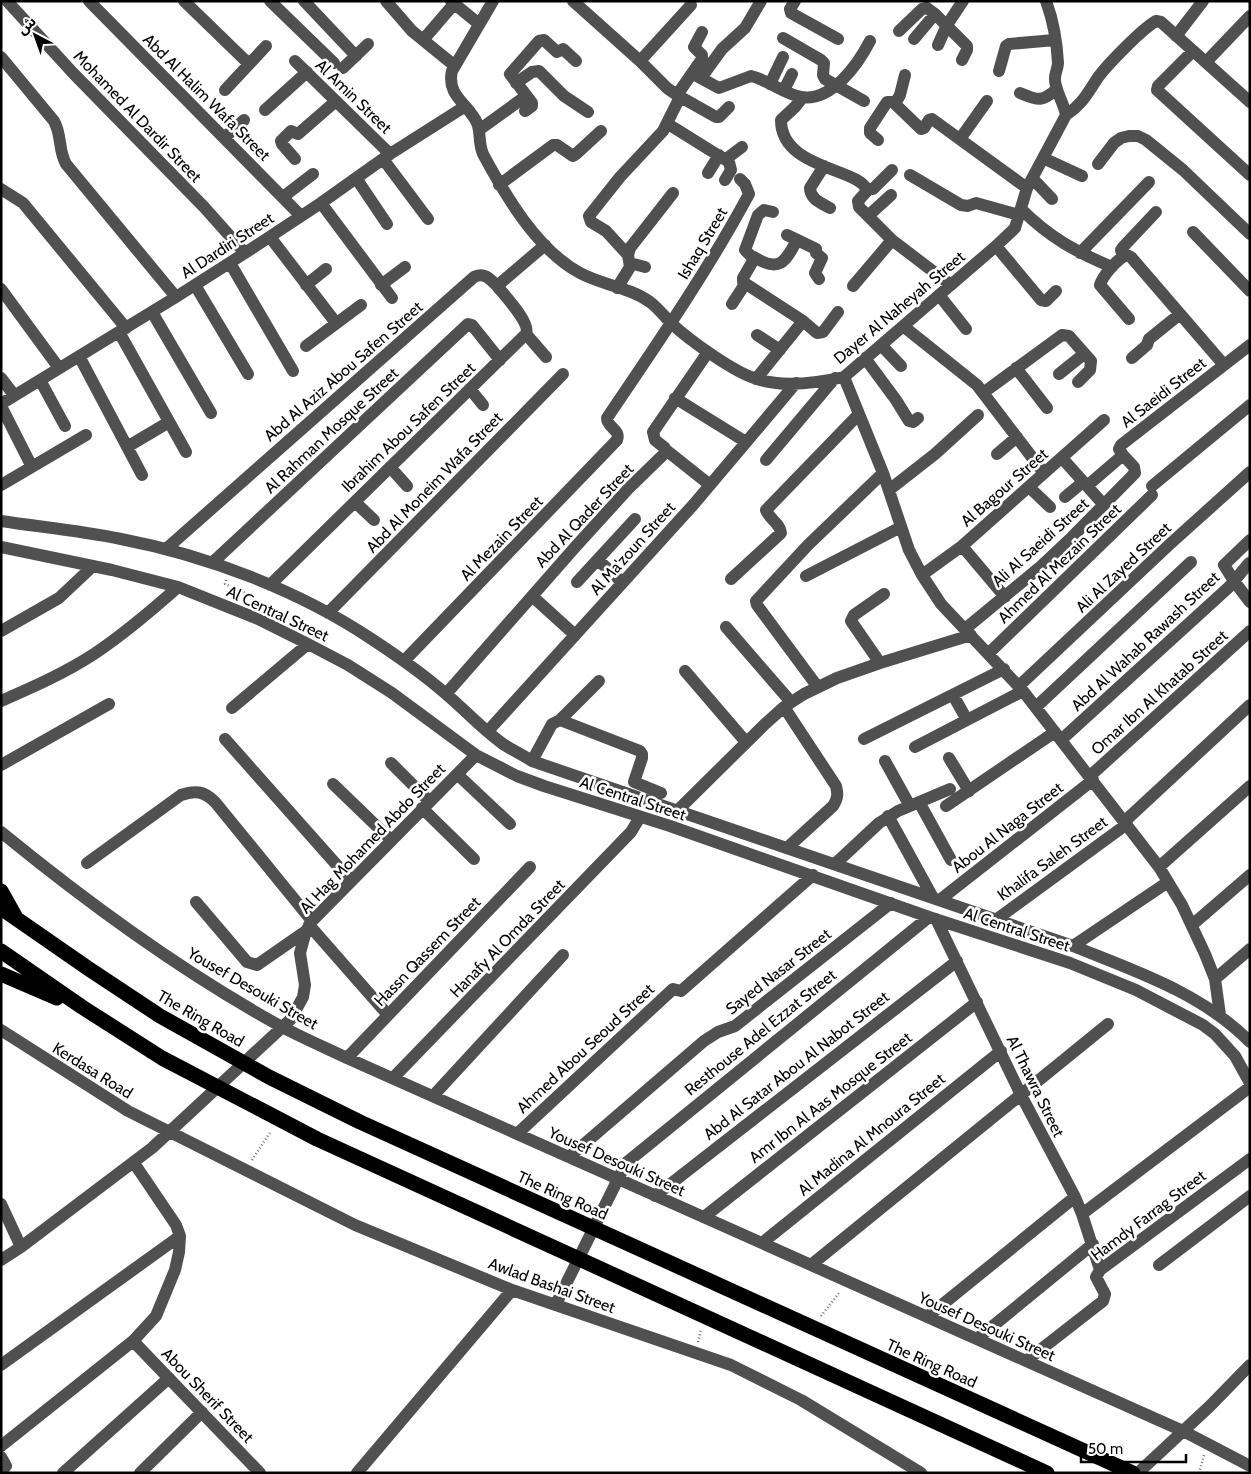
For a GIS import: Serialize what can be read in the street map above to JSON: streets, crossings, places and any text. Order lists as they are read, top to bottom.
{
  "streets": {
    "highway": ["The Ring Road"],
    "street": [
      "Al Amin Street",
      "Abd Al Halim Wafa Street",
      "Mohamed Al Dardir Street",
      "Ishaq Street",
      "Al Dardiri Street",
      "Dayer Al Naheyah Street",
      "Abd Al Aziz Abou Safen Street",
      "Al Saeidi Street",
      "Ibrahim Abou Safen Street",
      "Al Rahman Mosque Street",
      "Abd Al Moneim Wafa Street",
      "Al Bagour Street",
      "Abd Al Qader Street",
      "Al Mezain Street",
      "Ali Al Saeidi Street",
      "Al Ma'zoun Street",
      "Ahmed Al Mezain Street",
      "Ali Al Zayed Street",
      "Al Central Street",
      "Abd Al Wahab Rawash Street",
      "Omar Ibn Al Khatab Street",
      "Abou Al Naga Street",
      "Al Hag Mohamed Abdo Street",
      "Khalifa Saleh Street",
      "Hanafy Al Omda Street",
      "Hassn Qassem Street",
      "Sayed Nasar Street",
      "Yousef Desouki Street",
      "Resthouse Adel Ezzat Street",
      "Ahmed Abou Seoud Street",
      "Abd Al Satar Abou Al Nabot Street",
      "Kerdasa Road",
      "Al Thawra Street",
      "Amr Ibn Al Aas Mosque Street",
      "Al Madina Al Mnoura Street",
      "Hamdy Farrag Street",
      "Awlad Bashai Street",
      "Abou Sherif Street"
    ]
  },
  "crossings": [
    ["Al Amin Street", "Al Dardiri Street"],
    ["Abd Al Halim Wafa Street", "Al Dardiri Street"],
    ["Mohamed Al Dardir Street", "Al Dardiri Street"],
    ["Ishaq Street", "Dayer Al Naheyah Street"],
    ["Ishaq Street", "Al Mezain Street"],
    ["Al Dardiri Street", "Dayer Al Naheyah Street"],
    ["Dayer Al Naheyah Street", "Al Mezain Street"],
    ["Dayer Al Naheyah Street", "Al Ma'zoun Street"],
    ["Abd Al Aziz Abou Safen Street", "Al Central Street"],
    ["Al Saeidi Street", "Ali Al Saeidi Street"],
    ["Ibrahim Abou Safen Street", "Al Rahman Mosque Street"],
    ["Ibrahim Abou Safen Street", "Al Central Street"],
    ["Al Rahman Mosque Street", "Al Central Street"],
    ["Abd Al Moneim Wafa Street", "Al Central Street"],
    ["Abd Al Qader Street", "Al Central Street"],
    ["Al Mezain Street", "Al Central Street"],
    ["Al Ma'zoun Street", "Al Central Street"],
    ["Al Central Street", "Abou Al Naga Street"],
    ["Al Central Street", "Al Hag Mohamed Abdo Street"],
    ["Al Central Street", "Khalifa Saleh Street"],
    ["Al Central Street", "Hanafy Al Omda Street"],
    ["Al Central Street", "Sayed Nasar Street"],
    ["Al Central Street", "Resthouse Adel Ezzat Street"],
    ["Al Central Street", "Ahmed Abou Seoud Street"],
    ["Al Central Street", "Al Thawra Street"],
    ["Omar Ibn Al Khatab Street", "Abou Al Naga Street"],
    ["Al Hag Mohamed Abdo Street", "Yousef Desouki Street"],
    ["Al Hag Mohamed Abdo Street", "Kerdasa Road"],
    ["Al Hag Mohamed Abdo Street", "Awlad Bashai Street"],
    ["Hanafy Al Omda Street", "Yousef Desouki Street"],
    ["Hassn Qassem Street", "Yousef Desouki Street"],
    ["Sayed Nasar Street", "Yousef Desouki Street"],
    ["Yousef Desouki Street", "Resthouse Adel Ezzat Street"],
    ["Yousef Desouki Street", "Ahmed Abou Seoud Street"],
    ["Yousef Desouki Street", "Abd Al Satar Abou Al Nabot Street"],
    ["Yousef Desouki Street", "Amr Ibn Al Aas Mosque Street"],
    ["Yousef Desouki Street", "Al Madina Al Mnoura Street"],
    ["Yousef Desouki Street", "Hamdy Farrag Street"],
    ["Resthouse Adel Ezzat Street", "Al Thawra Street"],
    ["Resthouse Adel Ezzat Street", "Awlad Bashai Street"],
    ["Abd Al Satar Abou Al Nabot Street", "Al Thawra Street"],
    ["Kerdasa Road", "Awlad Bashai Street"],
    ["Al Thawra Street", "Amr Ibn Al Aas Mosque Street"],
    ["Al Thawra Street", "Al Madina Al Mnoura Street"],
    ["Al Thawra Street", "Hamdy Farrag Street"]
  ],
  "scale_bar": "50 m",
  "north": "top left"
}
